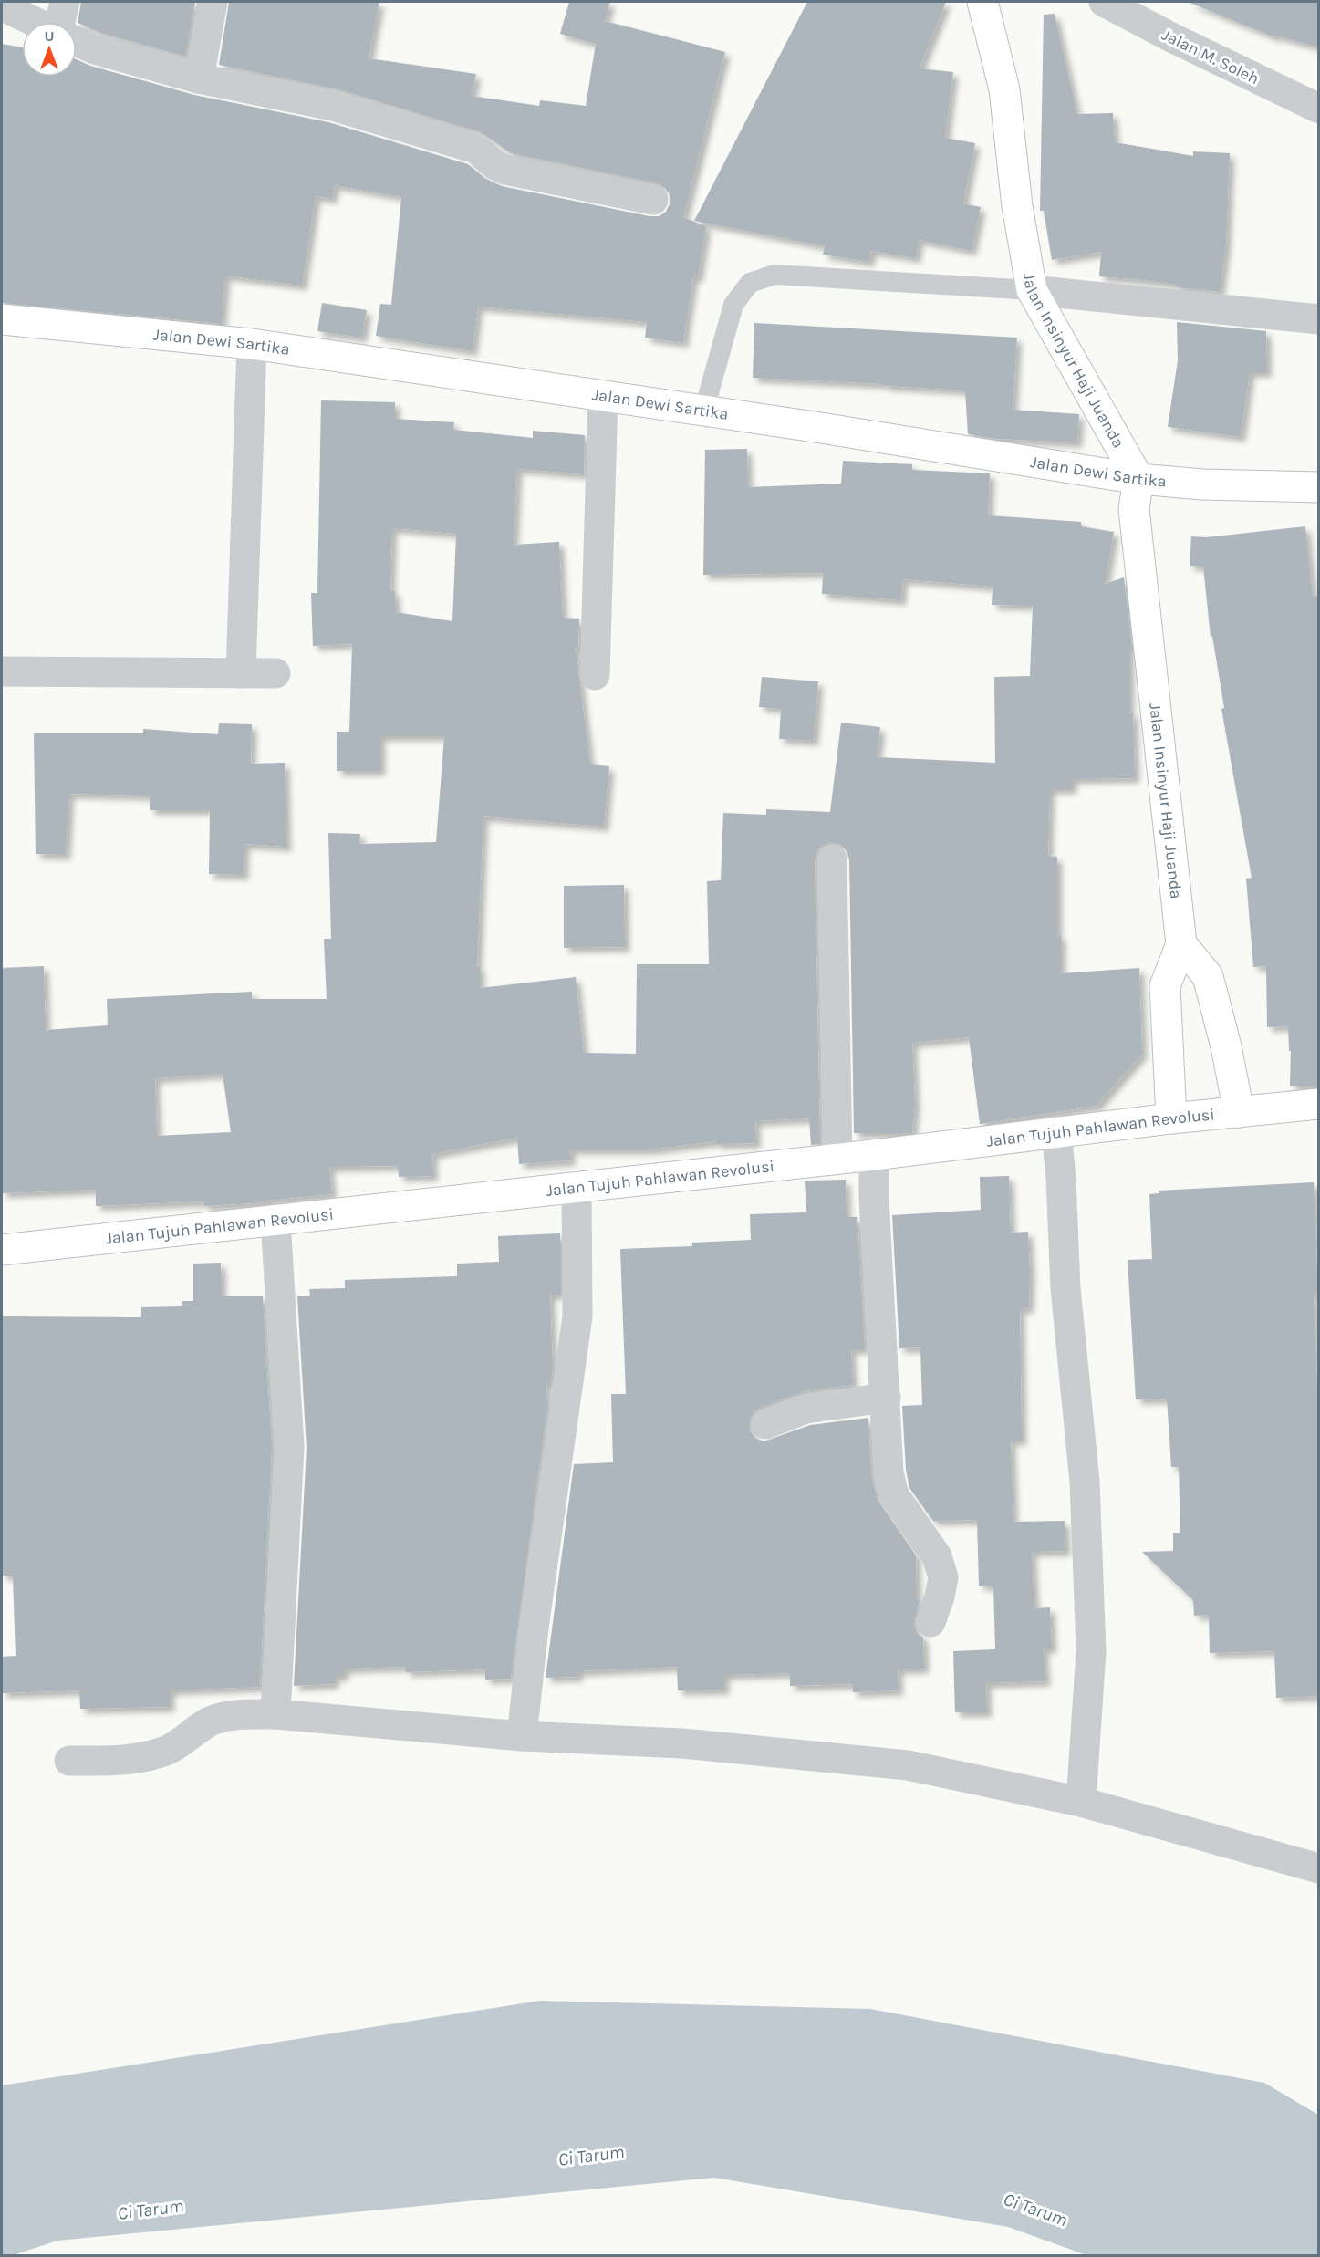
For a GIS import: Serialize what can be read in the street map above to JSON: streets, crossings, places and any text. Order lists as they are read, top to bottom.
{
  "streets": {
    "street": [
      "Jalan M. Soleh",
      "Jalan Dewi Sartika",
      "Jalan Insinyur Haji Juanda",
      "Jalan Tujuh Pahlawan Revolusi"
    ]
  },
  "crossings": [
    ["Jalan Dewi Sartika", "Jalan Insinyur Haji Juanda"],
    ["Jalan Insinyur Haji Juanda", "Jalan Tujuh Pahlawan Revolusi"]
  ],
  "water": ["Ci Tarum"],
  "north": "top"
}
